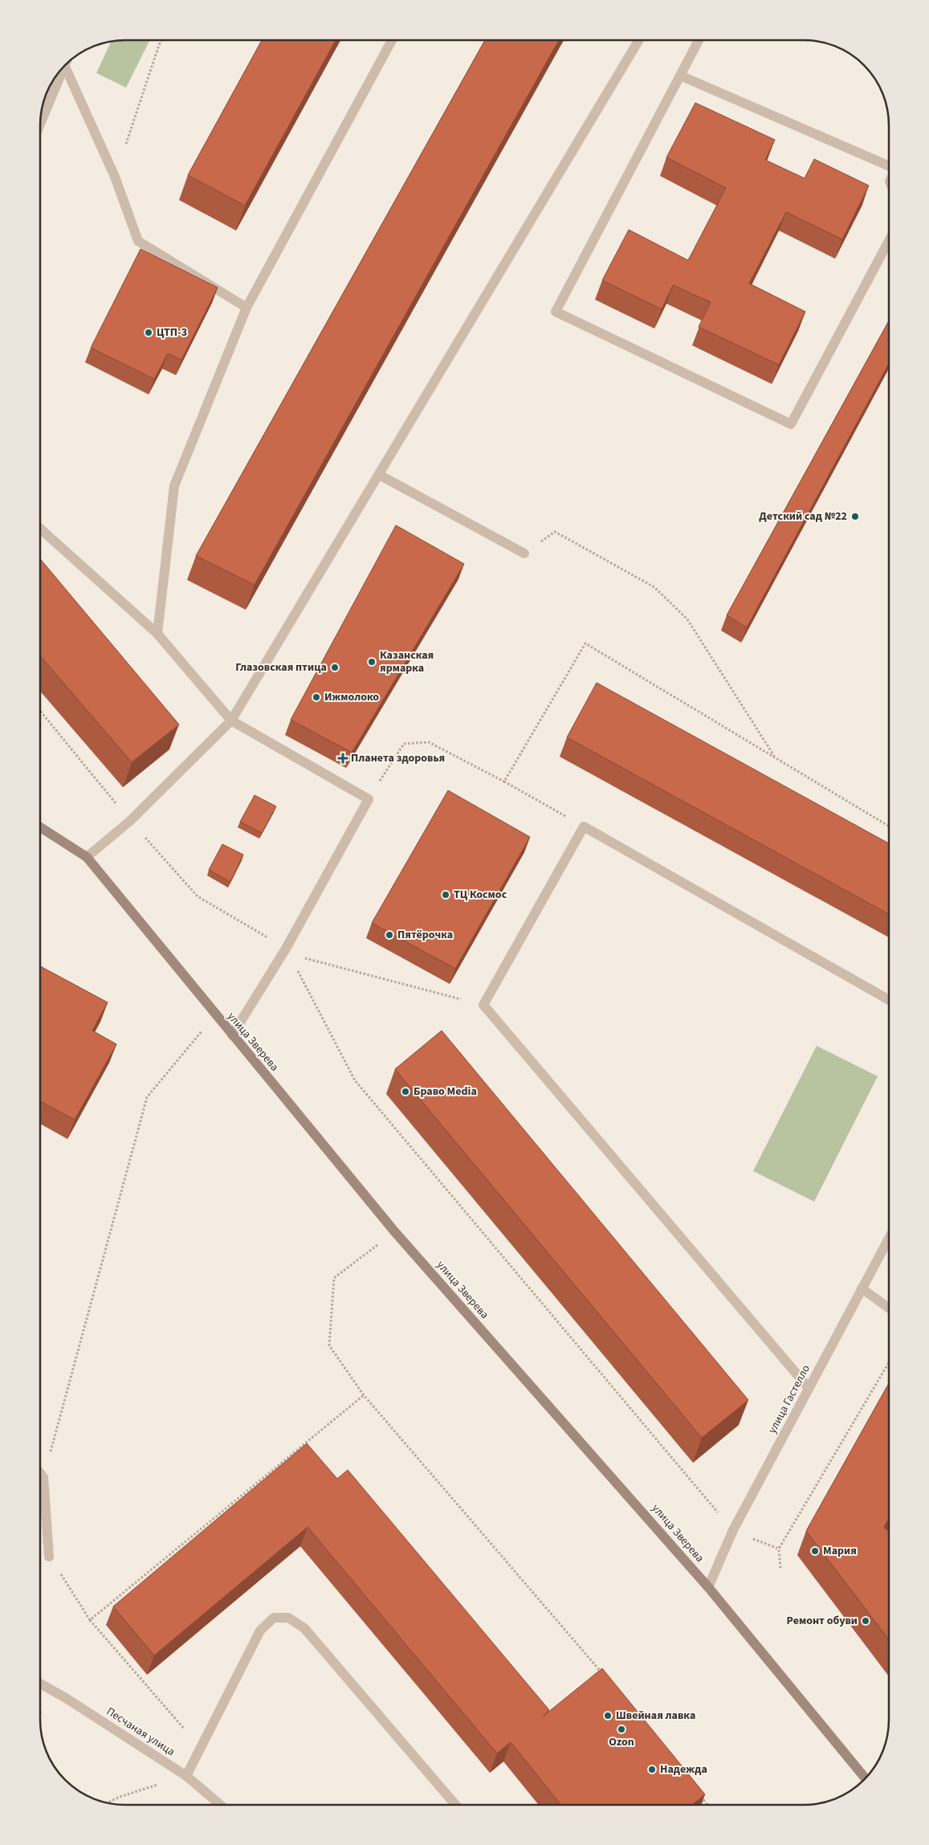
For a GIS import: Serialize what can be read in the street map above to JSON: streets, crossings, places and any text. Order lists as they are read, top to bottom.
{
  "streets": {
    "main road": ["улица Зверева"],
    "street": ["улица Гастелло", "Песчаная улица"]
  },
  "crossings": [
    ["улица Зверева", "улица Гастелло"]
  ],
  "places": {
    "other": [
      "ЦТП-3",
      "Детский сад №22",
      "Казанская ярмарка",
      "Глазовская птица",
      "Ижмолоко",
      "ТЦ Космос",
      "Пятёрочка",
      "Браво Media",
      "Мария",
      "Ремонт обуви",
      "Швейная лавка",
      "Ozon",
      "Надежда"
    ],
    "health": ["Планета здоровья"]
  }
}
